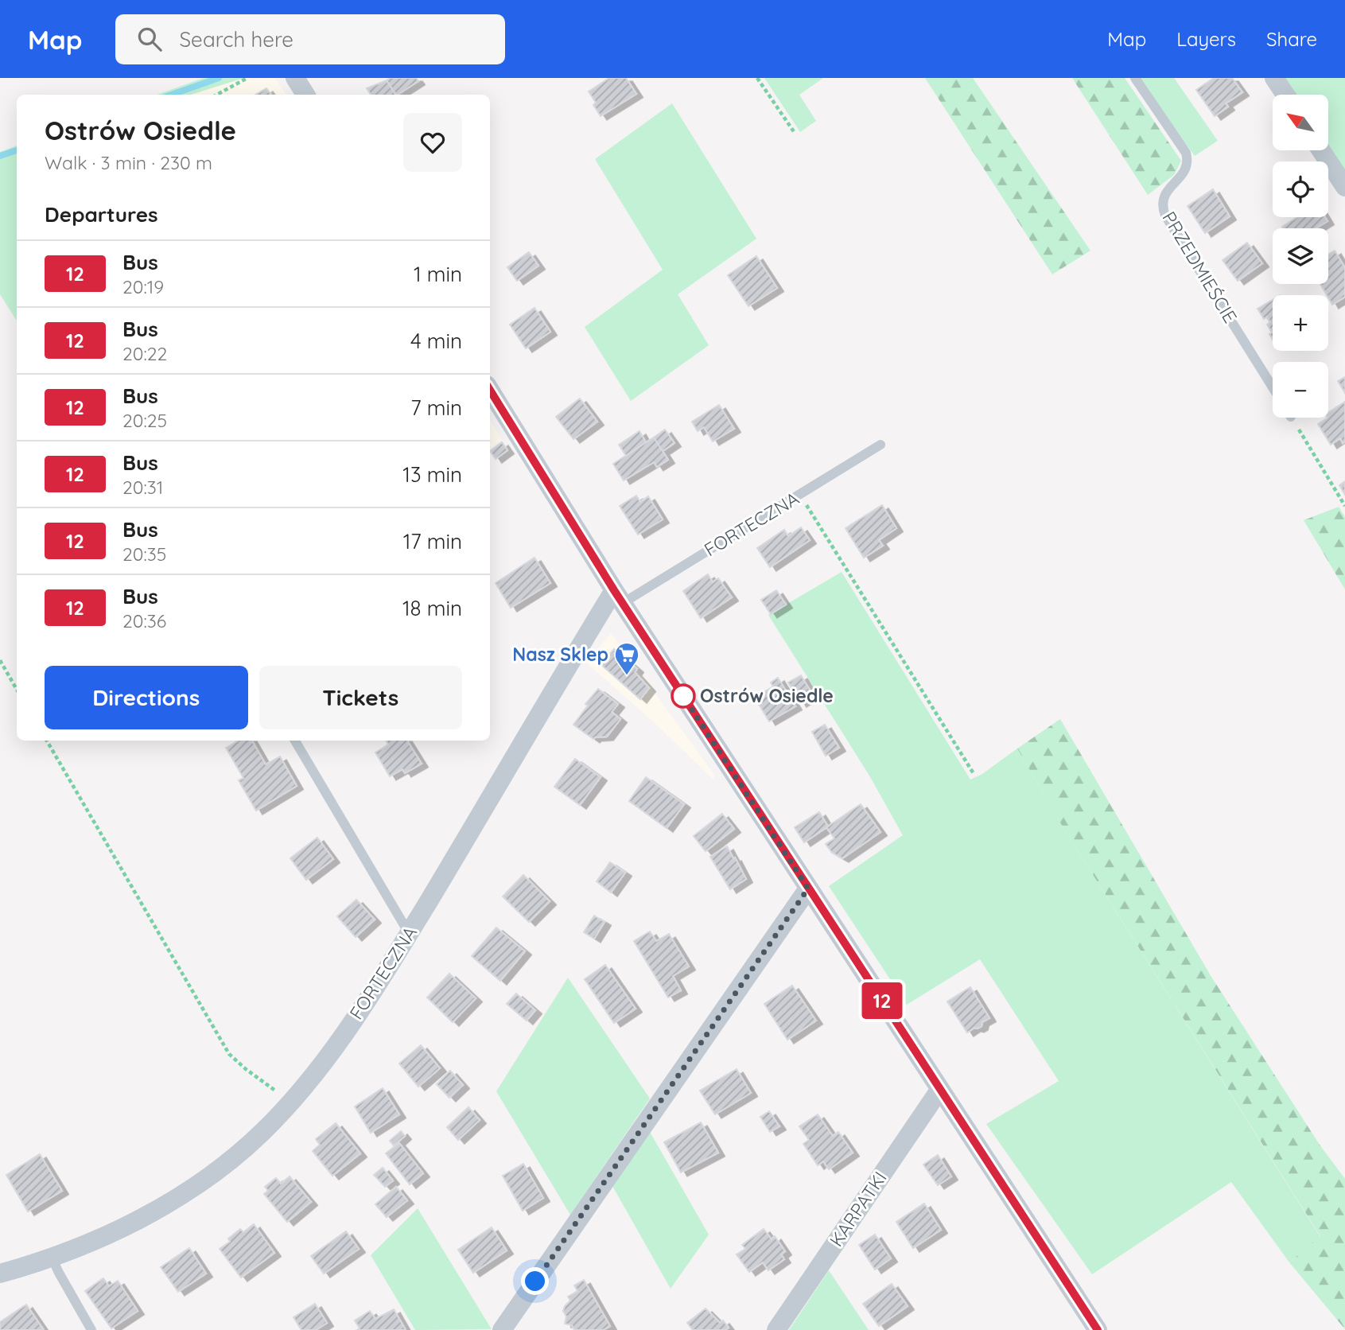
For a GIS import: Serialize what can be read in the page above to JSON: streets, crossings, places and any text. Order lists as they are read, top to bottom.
{
  "streets": {
    "street": ["FORTECZNA", "KARPATKI"],
    "lane": ["PRZEDMIEŚCIE"]
  },
  "places": {
    "supermarket": ["Nasz Sklep"],
    "other": ["Ostrów Osiedle"]
  },
  "lines": ["bus line 12"],
  "north": "top left",
  "page": {
    "header": "Map",
    "search": "Search here",
    "nav": ["Map", "Layers", "Share"],
    "on_map": "12",
    "map_buttons": ["+", "−"],
    "heading": [
      ["Ostrów Osiedle", "Walk · 3 min · 230 m"],
      "Departures"
    ],
    "list": [
      {
        "mark": "12",
        "name": "Bus",
        "note": "20:19",
        "value": "1 min"
      },
      {
        "mark": "12",
        "name": "Bus",
        "note": "20:22",
        "value": "4 min"
      },
      {
        "mark": "12",
        "name": "Bus",
        "note": "20:25",
        "value": "7 min"
      },
      {
        "mark": "12",
        "name": "Bus",
        "note": "20:31",
        "value": "13 min"
      },
      {
        "mark": "12",
        "name": "Bus",
        "note": "20:35",
        "value": "17 min"
      },
      {
        "mark": "12",
        "name": "Bus",
        "note": "20:36",
        "value": "18 min"
      }
    ],
    "buttons": ["Directions", "Tickets"]
  }
}
